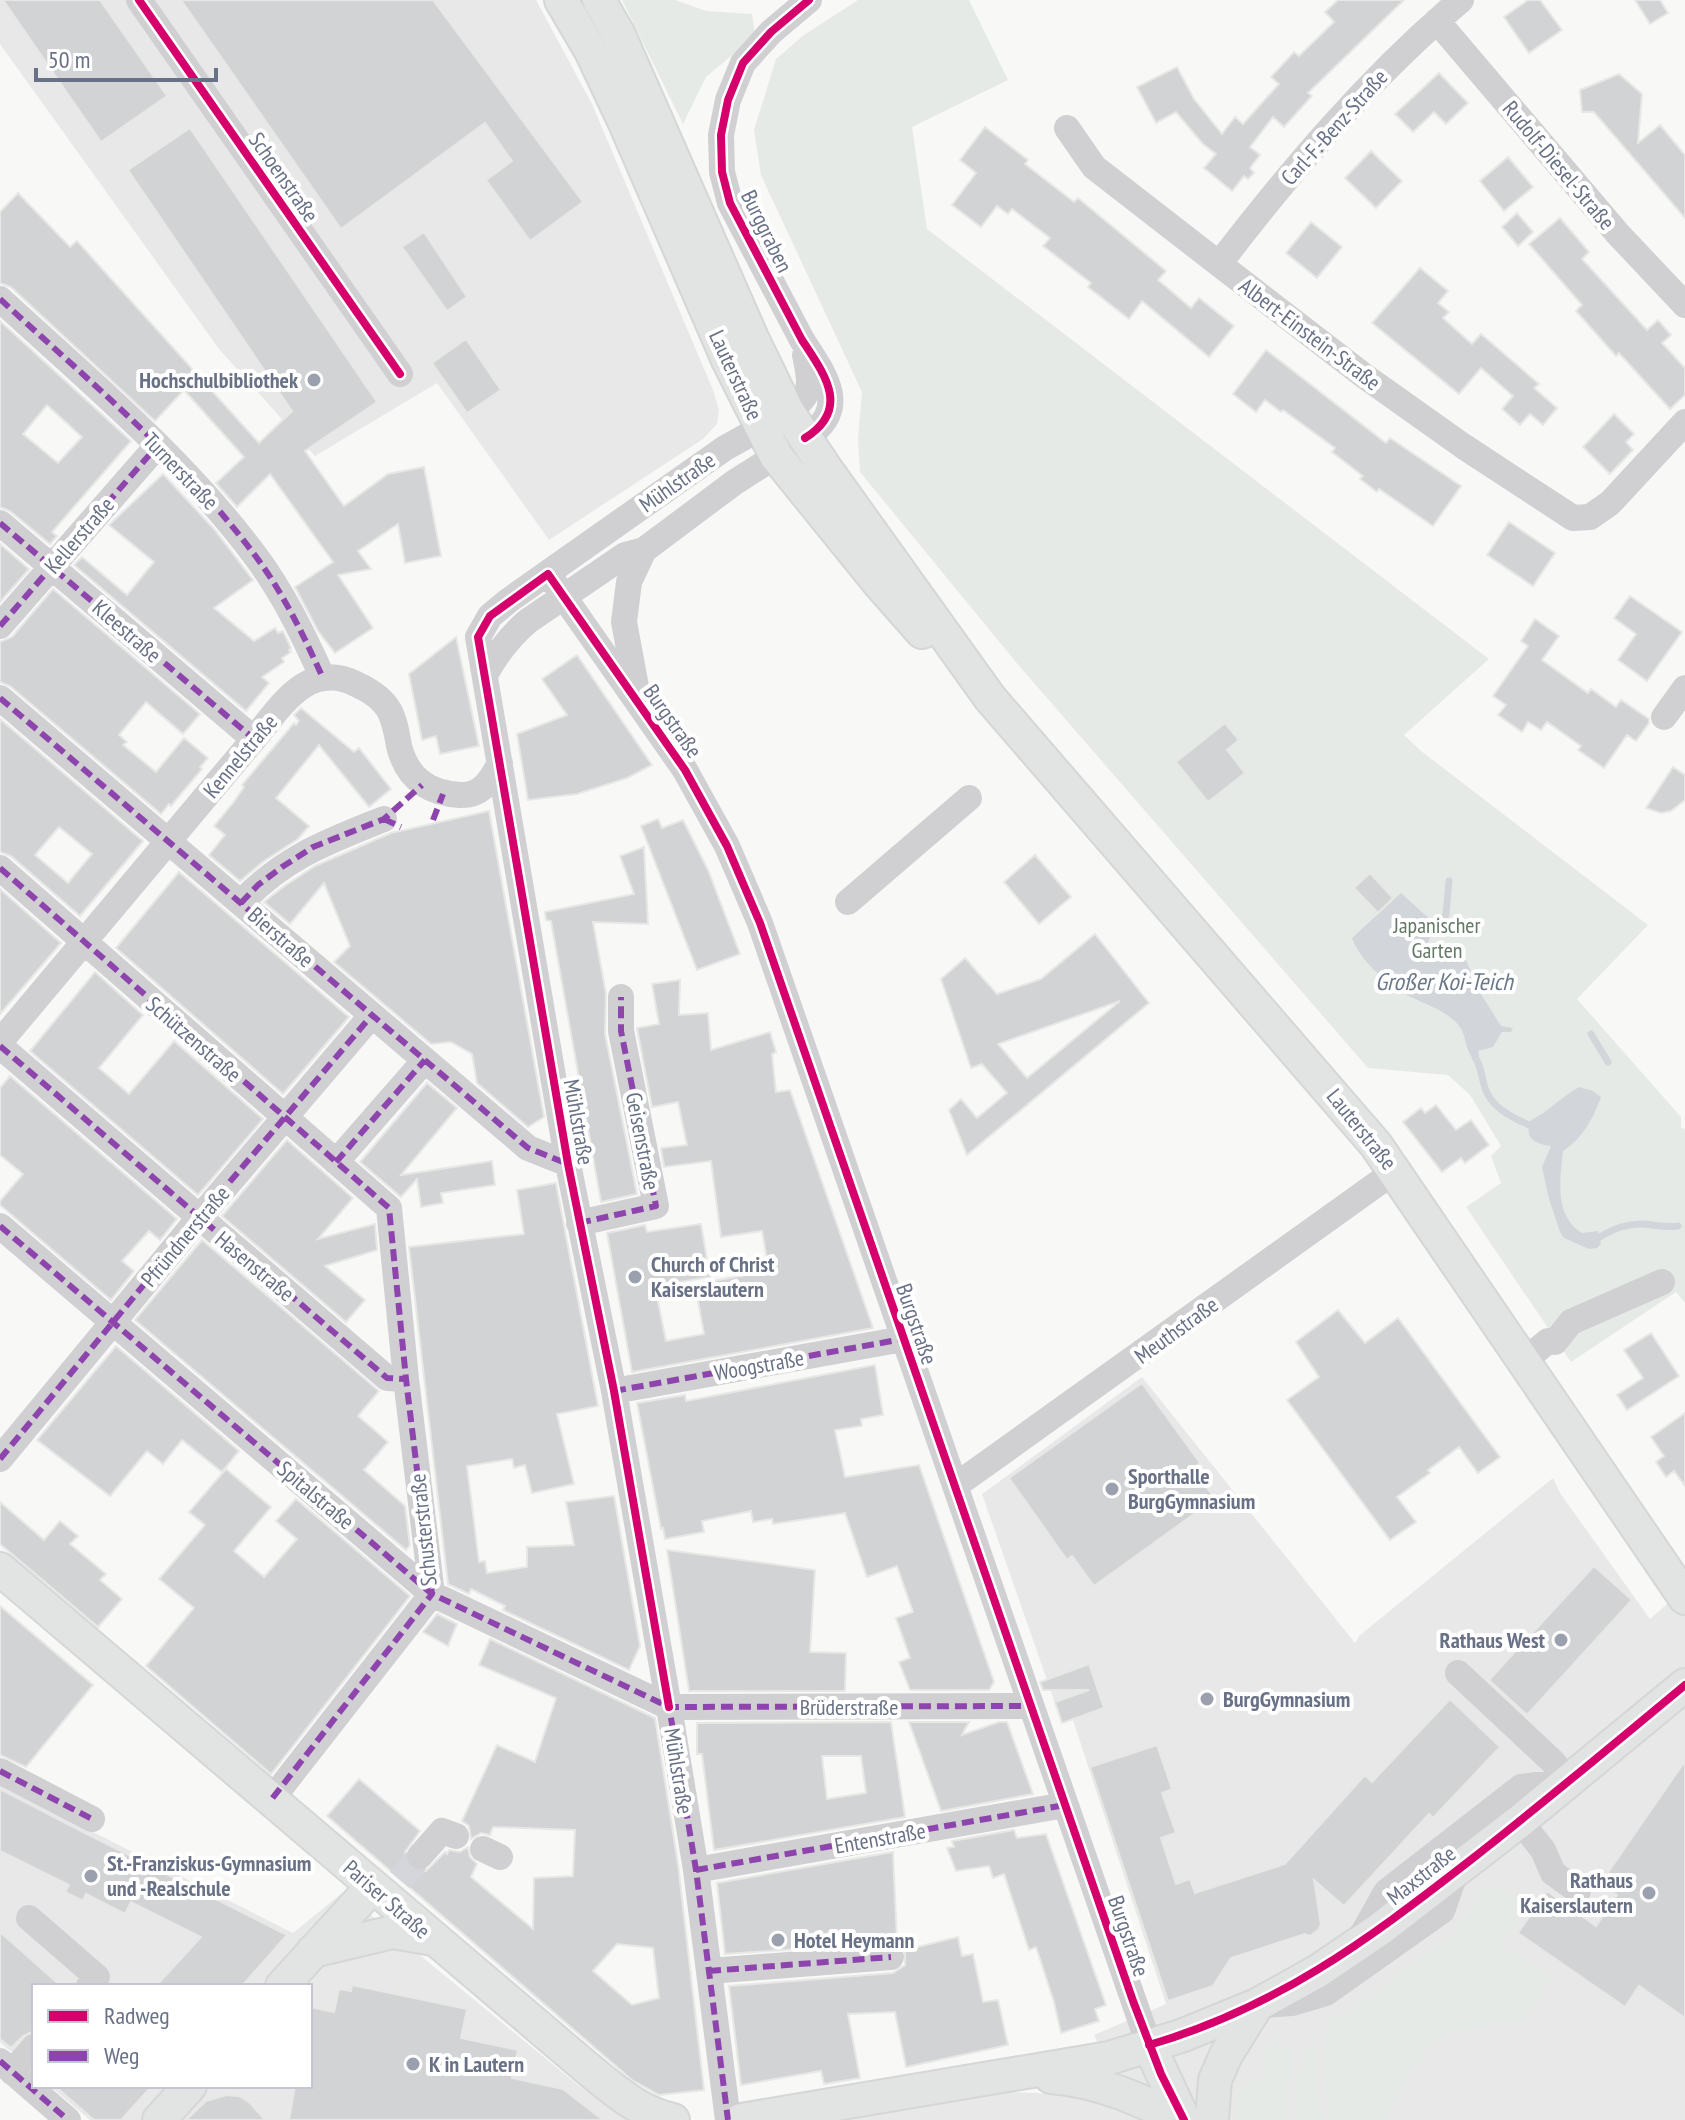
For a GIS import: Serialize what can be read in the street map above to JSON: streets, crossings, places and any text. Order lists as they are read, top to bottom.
{
  "streets": {
    "main road": [
      "Lauterstraße",
      "Burgstraße",
      "Maxstraße",
      "Pariser Straße"
    ],
    "street": [
      "Carl-F.-Benz-Straße",
      "Rudolf-Diesel-Straße",
      "Schoenstraße",
      "Burggraben",
      "Albert-Einstein-Straße",
      "Turnerstraße",
      "Mühlstraße",
      "Kellerstraße",
      "Kleestraße",
      "Kennelstraße",
      "Bierstraße",
      "Schützenstraße",
      "Geisenstraße",
      "Pfründnerstraße",
      "Hasenstraße",
      "Meuthstraße",
      "Woogstraße",
      "Spitalstraße",
      "Schusterstraße",
      "Brüderstraße",
      "Entenstraße"
    ]
  },
  "crossings": [
    ["Carl-F.-Benz-Straße", "Rudolf-Diesel-Straße"],
    ["Carl-F.-Benz-Straße", "Albert-Einstein-Straße"],
    ["Burggraben", "Lauterstraße"],
    ["Burggraben", "Mühlstraße"],
    ["Lauterstraße", "Mühlstraße"],
    ["Lauterstraße", "Meuthstraße"],
    ["Turnerstraße", "Kellerstraße"],
    ["Turnerstraße", "Kennelstraße"],
    ["Mühlstraße", "Burgstraße"],
    ["Mühlstraße", "Bierstraße"],
    ["Mühlstraße", "Geisenstraße"],
    ["Mühlstraße", "Woogstraße"],
    ["Mühlstraße", "Spitalstraße"],
    ["Mühlstraße", "Brüderstraße"],
    ["Mühlstraße", "Entenstraße"],
    ["Kellerstraße", "Kleestraße"],
    ["Kleestraße", "Kennelstraße"],
    ["Burgstraße", "Meuthstraße"],
    ["Burgstraße", "Woogstraße"],
    ["Burgstraße", "Brüderstraße"],
    ["Burgstraße", "Entenstraße"],
    ["Burgstraße", "Maxstraße"],
    ["Kennelstraße", "Bierstraße"],
    ["Kennelstraße", "Schützenstraße"],
    ["Kennelstraße", "Hasenstraße"],
    ["Bierstraße", "Pfründnerstraße"],
    ["Schützenstraße", "Pfründnerstraße"],
    ["Schützenstraße", "Schusterstraße"],
    ["Pfründnerstraße", "Hasenstraße"],
    ["Pfründnerstraße", "Spitalstraße"],
    ["Hasenstraße", "Schusterstraße"],
    ["Spitalstraße", "Schusterstraße"],
    ["Spitalstraße", "Brüderstraße"],
    ["Schusterstraße", "Pariser Straße"]
  ],
  "water": ["Großer Koi-Teich"],
  "parks": ["Japanischer Garten"],
  "places": [
    "Hochschulbibliothek",
    "Church of Christ Kaiserslautern",
    "Sporthalle BurgGymnasium",
    "Rathaus West",
    "BurgGymnasium",
    "St.-Franziskus-Gymnasium und -Realschule",
    "Rathaus Kaiserslautern",
    "Hotel Heymann",
    "K in Lautern"
  ],
  "legend": ["Radweg", "Weg"],
  "scale_bar": "50 m"
}
